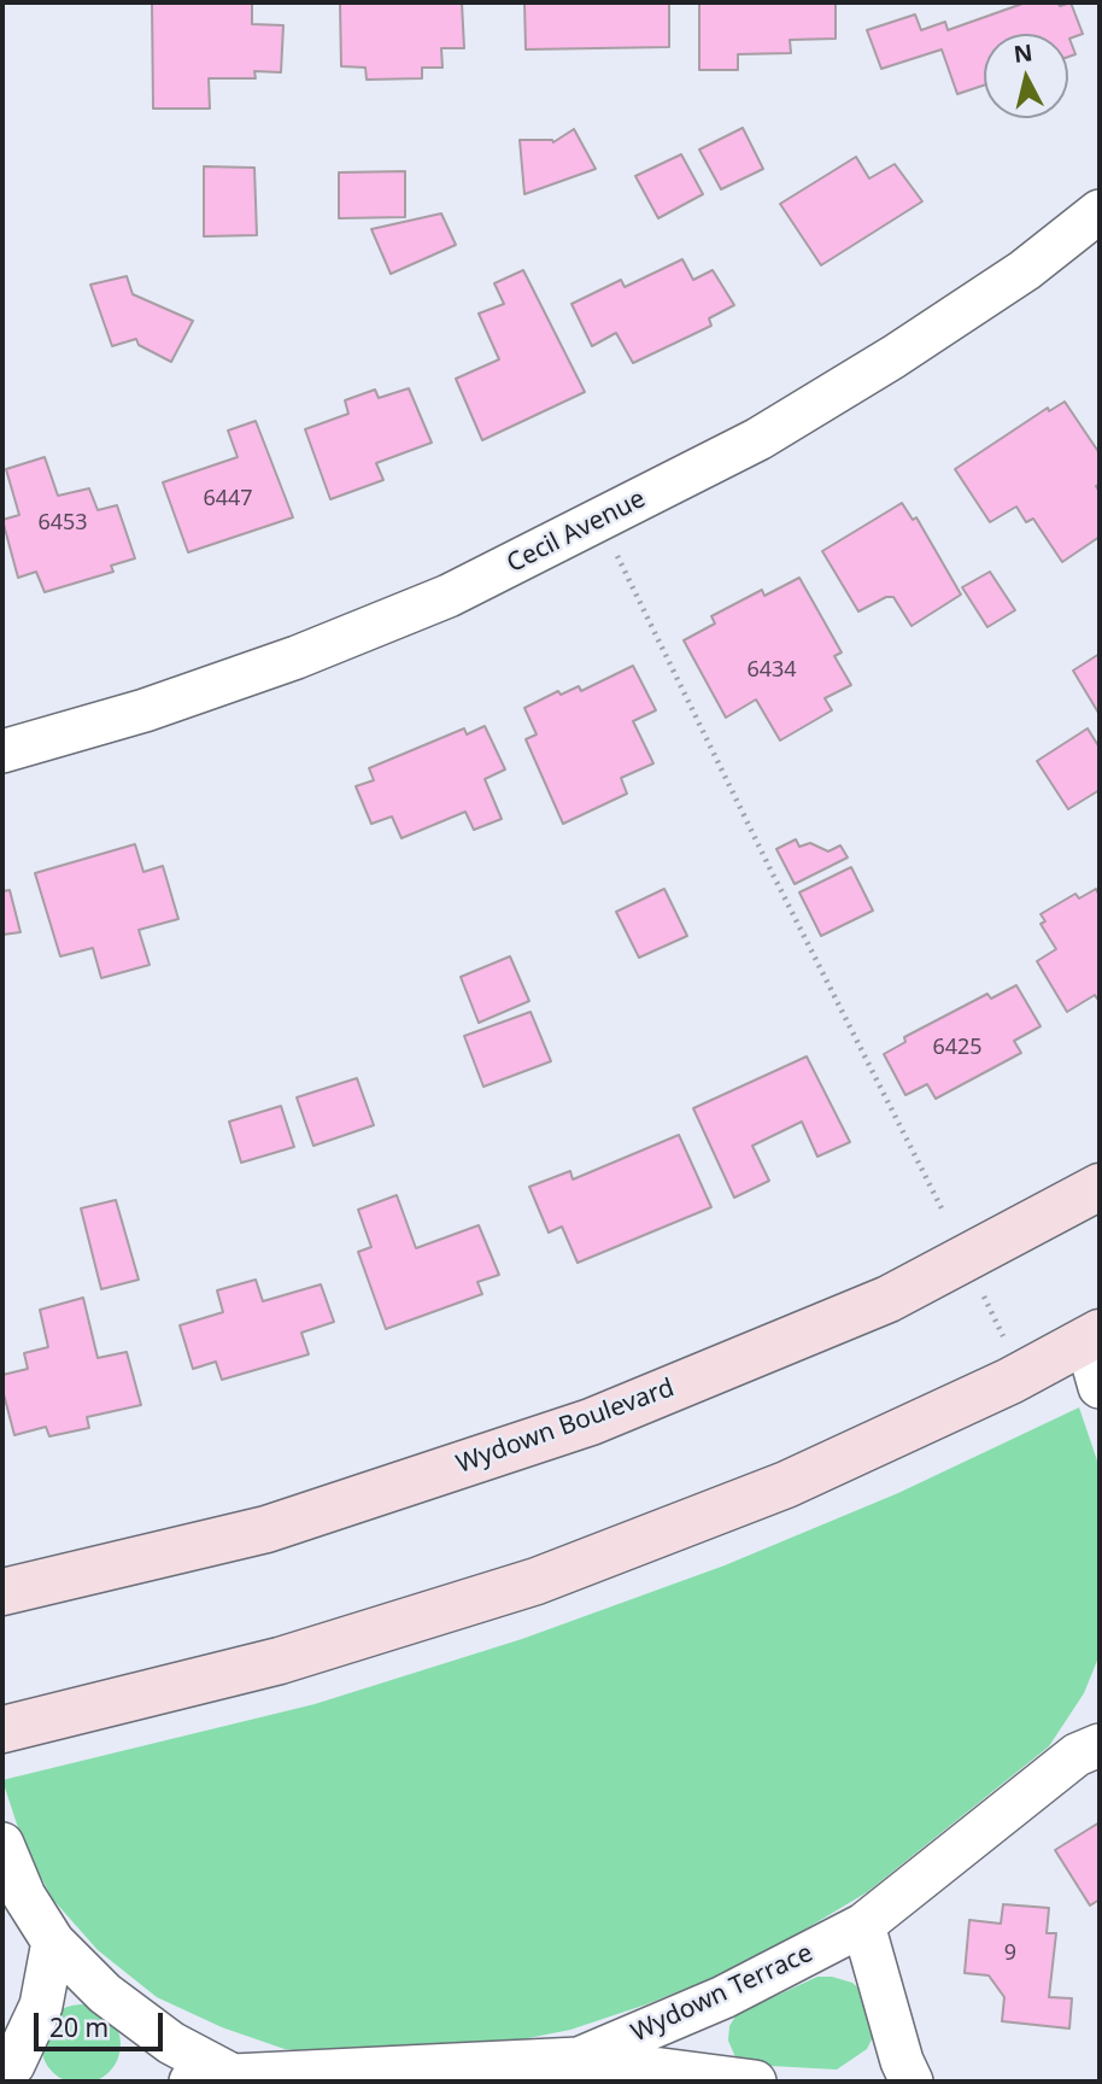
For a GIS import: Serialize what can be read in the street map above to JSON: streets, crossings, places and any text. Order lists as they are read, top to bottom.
{
  "streets": {
    "street": ["Cecil Avenue", "Wydown Boulevard", "Wydown Terrace"]
  },
  "house_numbers": [
    "6447",
    "6453",
    "6434",
    "6425",
    "9"
  ],
  "scale_bar": "20 m",
  "north": "top"
}
